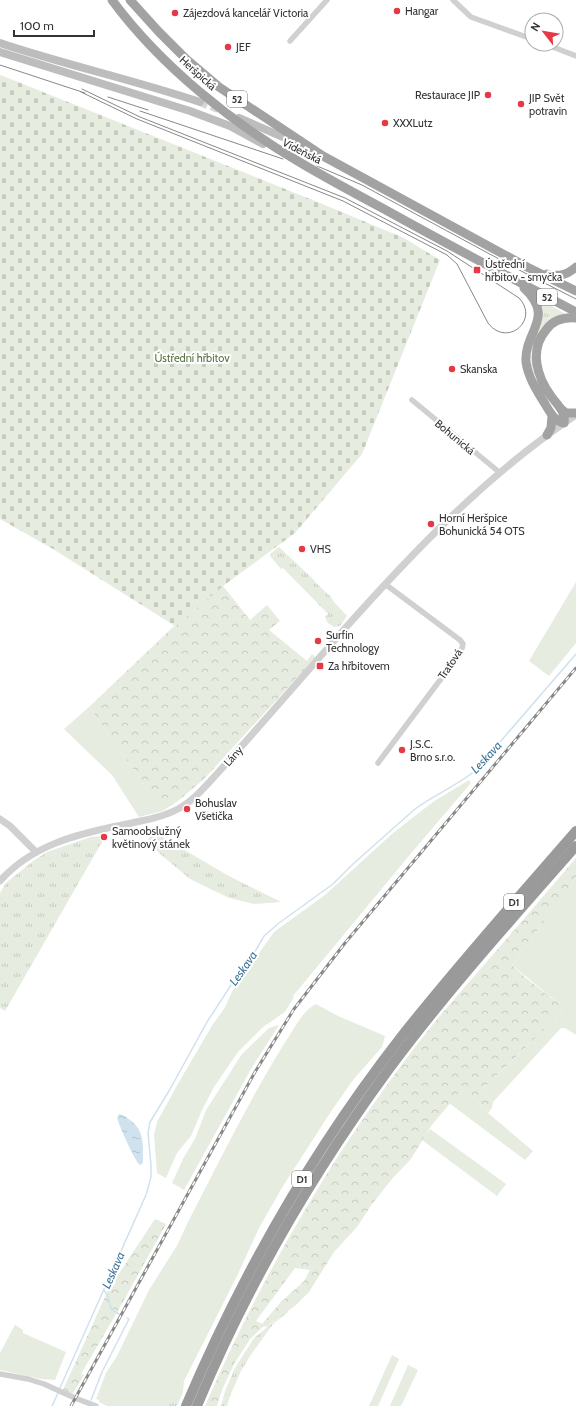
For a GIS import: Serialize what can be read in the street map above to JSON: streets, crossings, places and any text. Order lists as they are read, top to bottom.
{
  "streets": {
    "highway": [
      "Heršpická",
      "52",
      "Vídeňská",
      "D1"
    ],
    "street": ["Bohunická", "Traťová", "Lány"]
  },
  "crossings": [
    ["Heršpická", "Vídeňská"],
    ["Bohunická", "Lány"],
    ["Traťová", "Lány"]
  ],
  "water": ["Leskava"],
  "parks": ["Ústřední hřbitov"],
  "places": {
    "other": [
      "Hangar",
      "Zájezdová kancelář Victoria",
      "JEF",
      "Restaurace JIP",
      "JIP Svět potravin",
      "XXXLutz",
      "Skanska",
      "Horní Heršpice Bohunická 54 OTS",
      "VHS",
      "Surfin Technology",
      "J.S.C. Brno s.r.o.",
      "Bohuslav Všetička",
      "Samoobslužný květinový stánek"
    ],
    "transit": ["Ústřední hřbitov - smyčka", "Za hřbitovem"]
  },
  "scale_bar": "100 m",
  "north": "top left"
}
